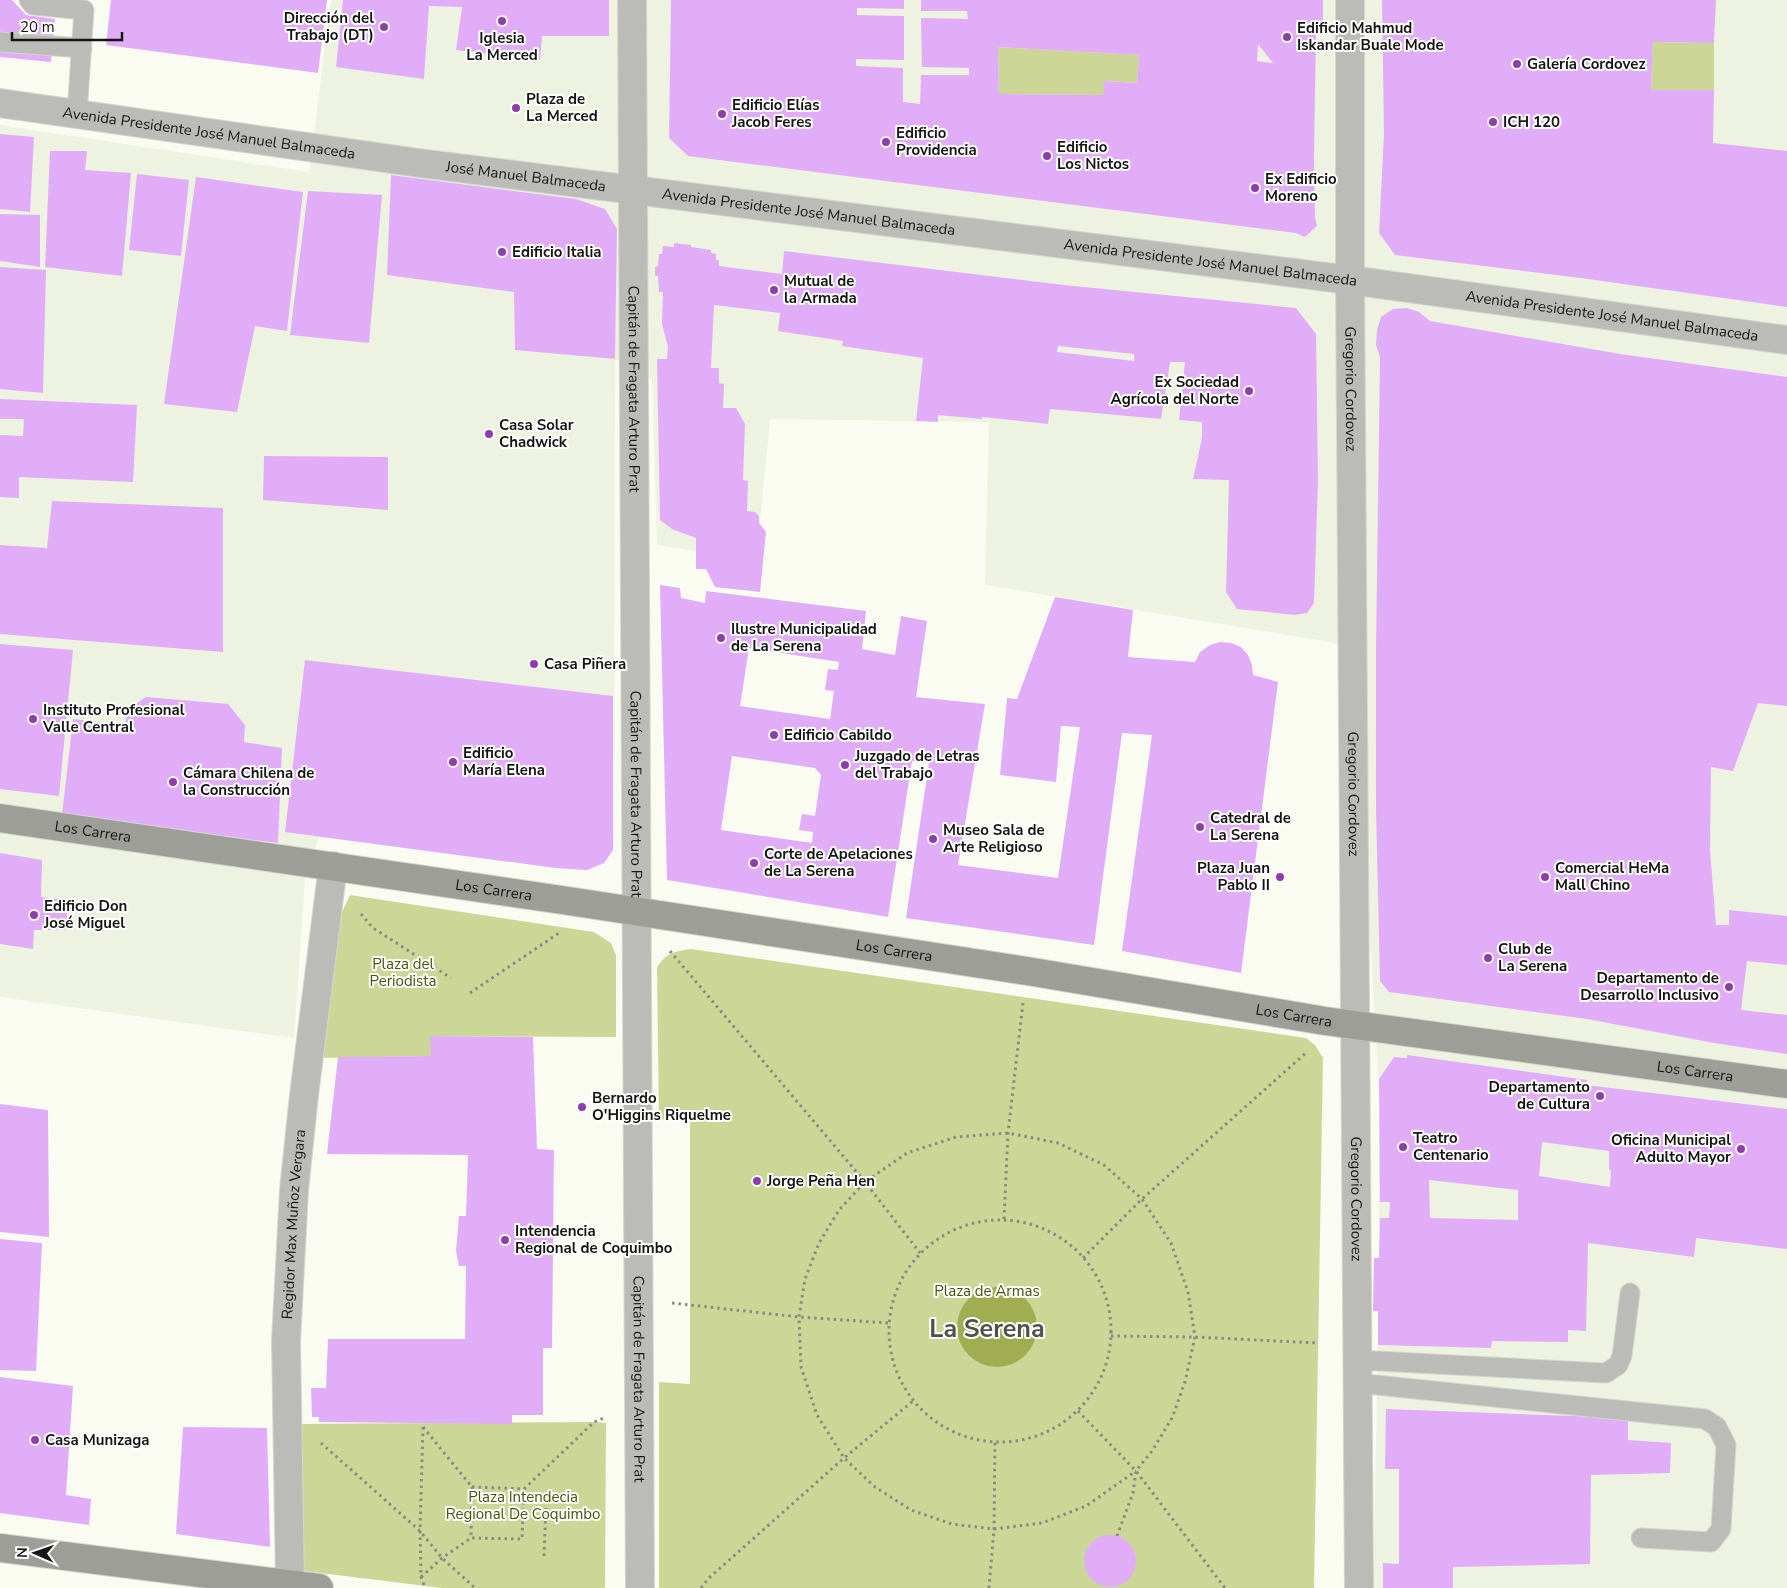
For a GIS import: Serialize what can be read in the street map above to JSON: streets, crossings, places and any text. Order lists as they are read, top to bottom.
{
  "streets": {
    "street": [
      "Avenida Presidente José Manuel Balmaceda",
      "José Manuel Balmaceda",
      "Capitán de Fragata Arturo Prat",
      "Gregorio Cordovez",
      "Los Carrera",
      "Regidor Max Muñoz Vergara"
    ]
  },
  "crossings": [
    ["Avenida Presidente José Manuel Balmaceda", "José Manuel Balmaceda"],
    ["Avenida Presidente José Manuel Balmaceda", "Capitán de Fragata Arturo Prat"],
    ["Avenida Presidente José Manuel Balmaceda", "Gregorio Cordovez"],
    ["José Manuel Balmaceda", "Capitán de Fragata Arturo Prat"],
    ["Capitán de Fragata Arturo Prat", "Los Carrera"],
    ["Gregorio Cordovez", "Los Carrera"],
    ["Los Carrera", "Regidor Max Muñoz Vergara"]
  ],
  "districts": ["La Serena"],
  "parks": ["Plaza del Periodista", "Plaza de Armas", "Plaza Intendecia Regional De Coquimbo"],
  "places": [
    "Iglesia La Merced",
    "Dirección del Trabajo (DT)",
    "Edificio Mahmud Iskandar Buale Mode",
    "Galería Cordovez",
    "Plaza de La Merced",
    "Edificio Elías Jacob Feres",
    "ICH 120",
    "Edificio Providencia",
    "Edificio Los Nictos",
    "Ex Edificio Moreno",
    "Edificio Italia",
    "Mutual de la Armada",
    "Ex Sociedad Agrícola del Norte",
    "Casa Solar Chadwick",
    "Ilustre Municipalidad de La Serena",
    "Casa Piñera",
    "Instituto Profesional Valle Central",
    "Edificio Cabildo",
    "Edificio María Elena",
    "Juzgado de Letras del Trabajo",
    "Cámara Chilena de la Construcción",
    "Catedral de La Serena",
    "Museo Sala de Arte Religioso",
    "Corte de Apelaciones de La Serena",
    "Plaza Juan Pablo II",
    "Comercial HeMa Mall Chino",
    "Edificio Don José Miguel",
    "Club de La Serena",
    "Departamento de Desarrollo Inclusivo",
    "Departamento de Cultura",
    "Bernardo O'Higgins Riquelme",
    "Teatro Centenario",
    "Oficina Municipal Adulto Mayor",
    "Jorge Peña Hen",
    "Intendencia Regional de Coquimbo",
    "Casa Munizaga"
  ],
  "scale_bar": "20 m",
  "north": "left"
}
